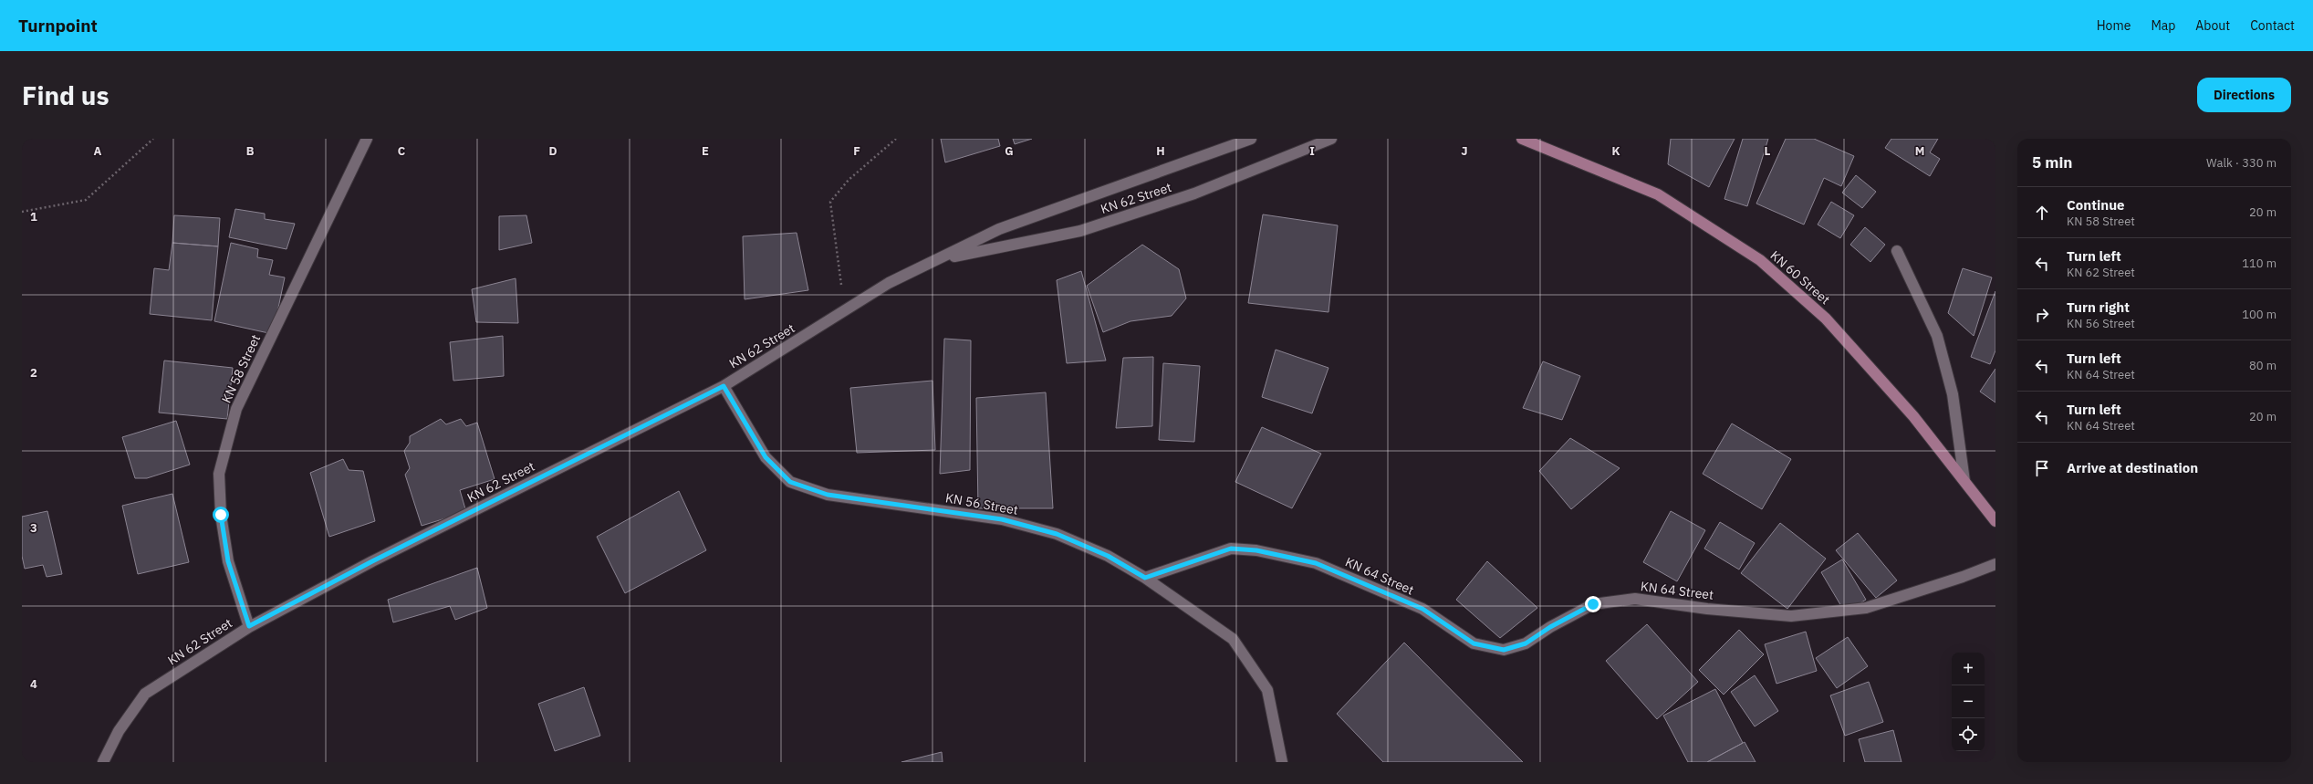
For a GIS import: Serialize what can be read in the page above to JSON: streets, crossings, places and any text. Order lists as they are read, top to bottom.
{
  "streets": {
    "main road": ["KN 60 Street"],
    "street": [
      "KN 62 Street",
      "KN 58 Street",
      "KN 56 Street",
      "KN 64 Street"
    ]
  },
  "crossings": [
    ["KN 62 Street", "KN 58 Street"],
    ["KN 62 Street", "KN 56 Street"],
    ["KN 56 Street", "KN 64 Street"]
  ],
  "page": {
    "header": "Turnpoint",
    "nav": [
      "Home",
      "Map",
      "About",
      "Contact"
    ],
    "buttons": "Directions",
    "title": "Find us",
    "heading": ["5 min", "Walk · 330 m"],
    "list": [
      ["Continue", "KN 58 Street", "20 m"],
      ["Turn left", "KN 62 Street", "110 m"],
      ["Turn right", "KN 56 Street", "100 m"],
      ["Turn left", "KN 64 Street", "80 m"],
      ["Turn left", "KN 64 Street", "20 m"],
      "Arrive at destination"
    ],
    "map_buttons": ["+", "−"]
  },
  "grid": {
    "columns": [
      "A",
      "B",
      "C",
      "D",
      "E",
      "F",
      "G",
      "H",
      "I",
      "J",
      "K",
      "L",
      "M"
    ],
    "rows": [
      "1",
      "2",
      "3",
      "4"
    ]
  }
}
